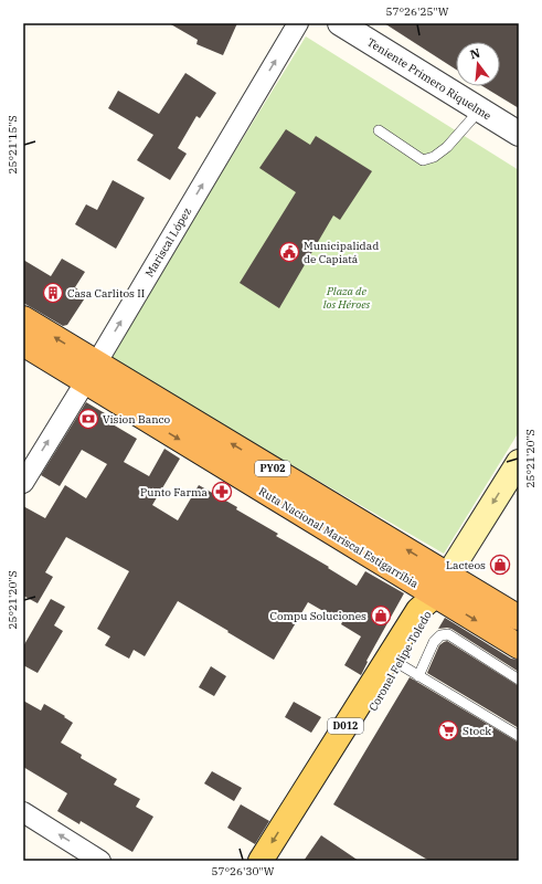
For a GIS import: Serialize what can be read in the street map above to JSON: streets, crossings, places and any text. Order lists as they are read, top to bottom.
{
  "streets": {
    "highway": ["PY02", "Ruta Nacional Mariscal Estigarribia"],
    "main road": ["Coronel Felipe Toledo", "D012"],
    "street": ["Teniente Primero Riquelme", "Mariscal López"]
  },
  "crossings": [
    ["Mariscal López", "Ruta Nacional Mariscal Estigarribia"],
    ["Ruta Nacional Mariscal Estigarribia", "Coronel Felipe Toledo"]
  ],
  "one_way": ["Mariscal López"],
  "parks": ["Plaza de los Héroes"],
  "places": {
    "public building": ["Municipalidad de Capiatá"],
    "building": ["Casa Carlitos II"],
    "bank": ["Vision Banco"],
    "pharmacy": ["Punto Farma"],
    "shop": ["Lacteos", "Compu Soluciones"],
    "supermarket": ["Stock"]
  },
  "north": "top",
  "coordinates": [
    "57°26'25\"W",
    "25°21'15\"S",
    "25°21'20\"S",
    "57°26'30\"W"
  ]
}
